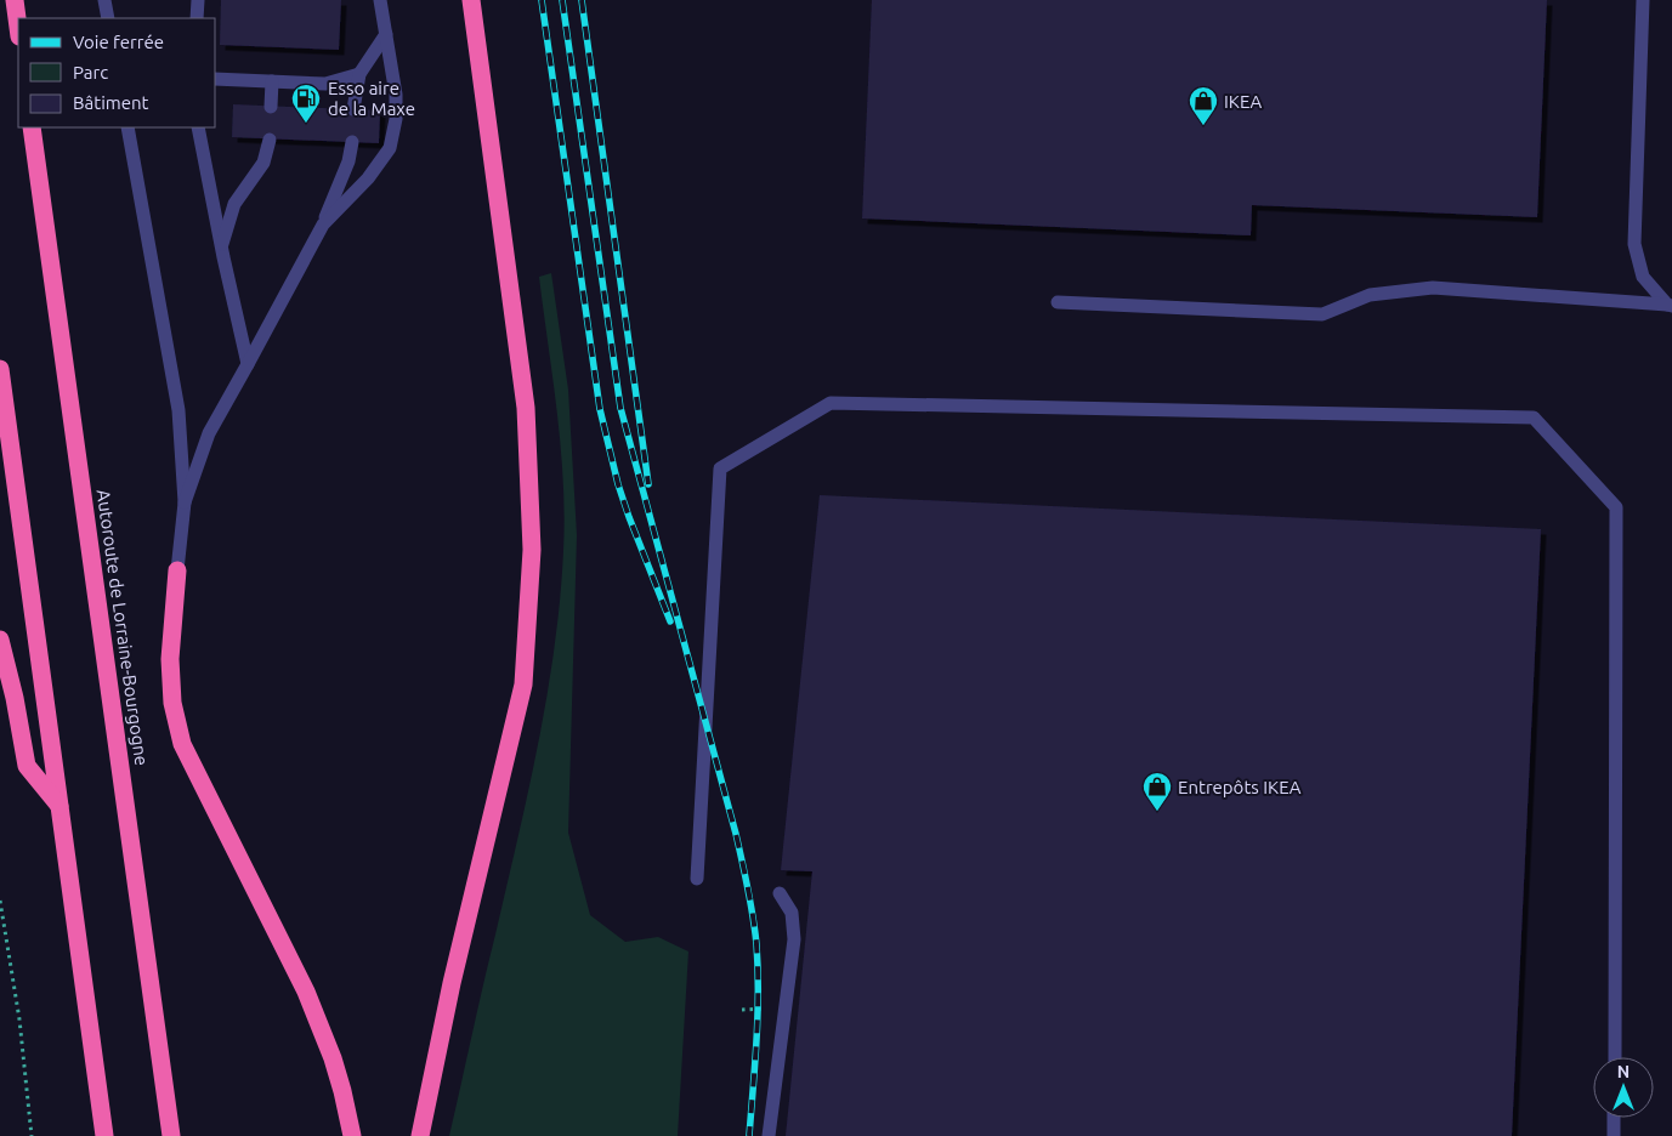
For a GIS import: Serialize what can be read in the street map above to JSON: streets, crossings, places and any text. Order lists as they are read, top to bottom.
{
  "streets": {
    "highway": ["Autoroute de Lorraine-Bourgogne"]
  },
  "places": {
    "fuel station": ["Esso aire de la Maxe"],
    "shop": ["IKEA", "Entrepôts IKEA"]
  },
  "legend": ["Voie ferrée", "Parc", "Bâtiment"],
  "north": "top"
}
